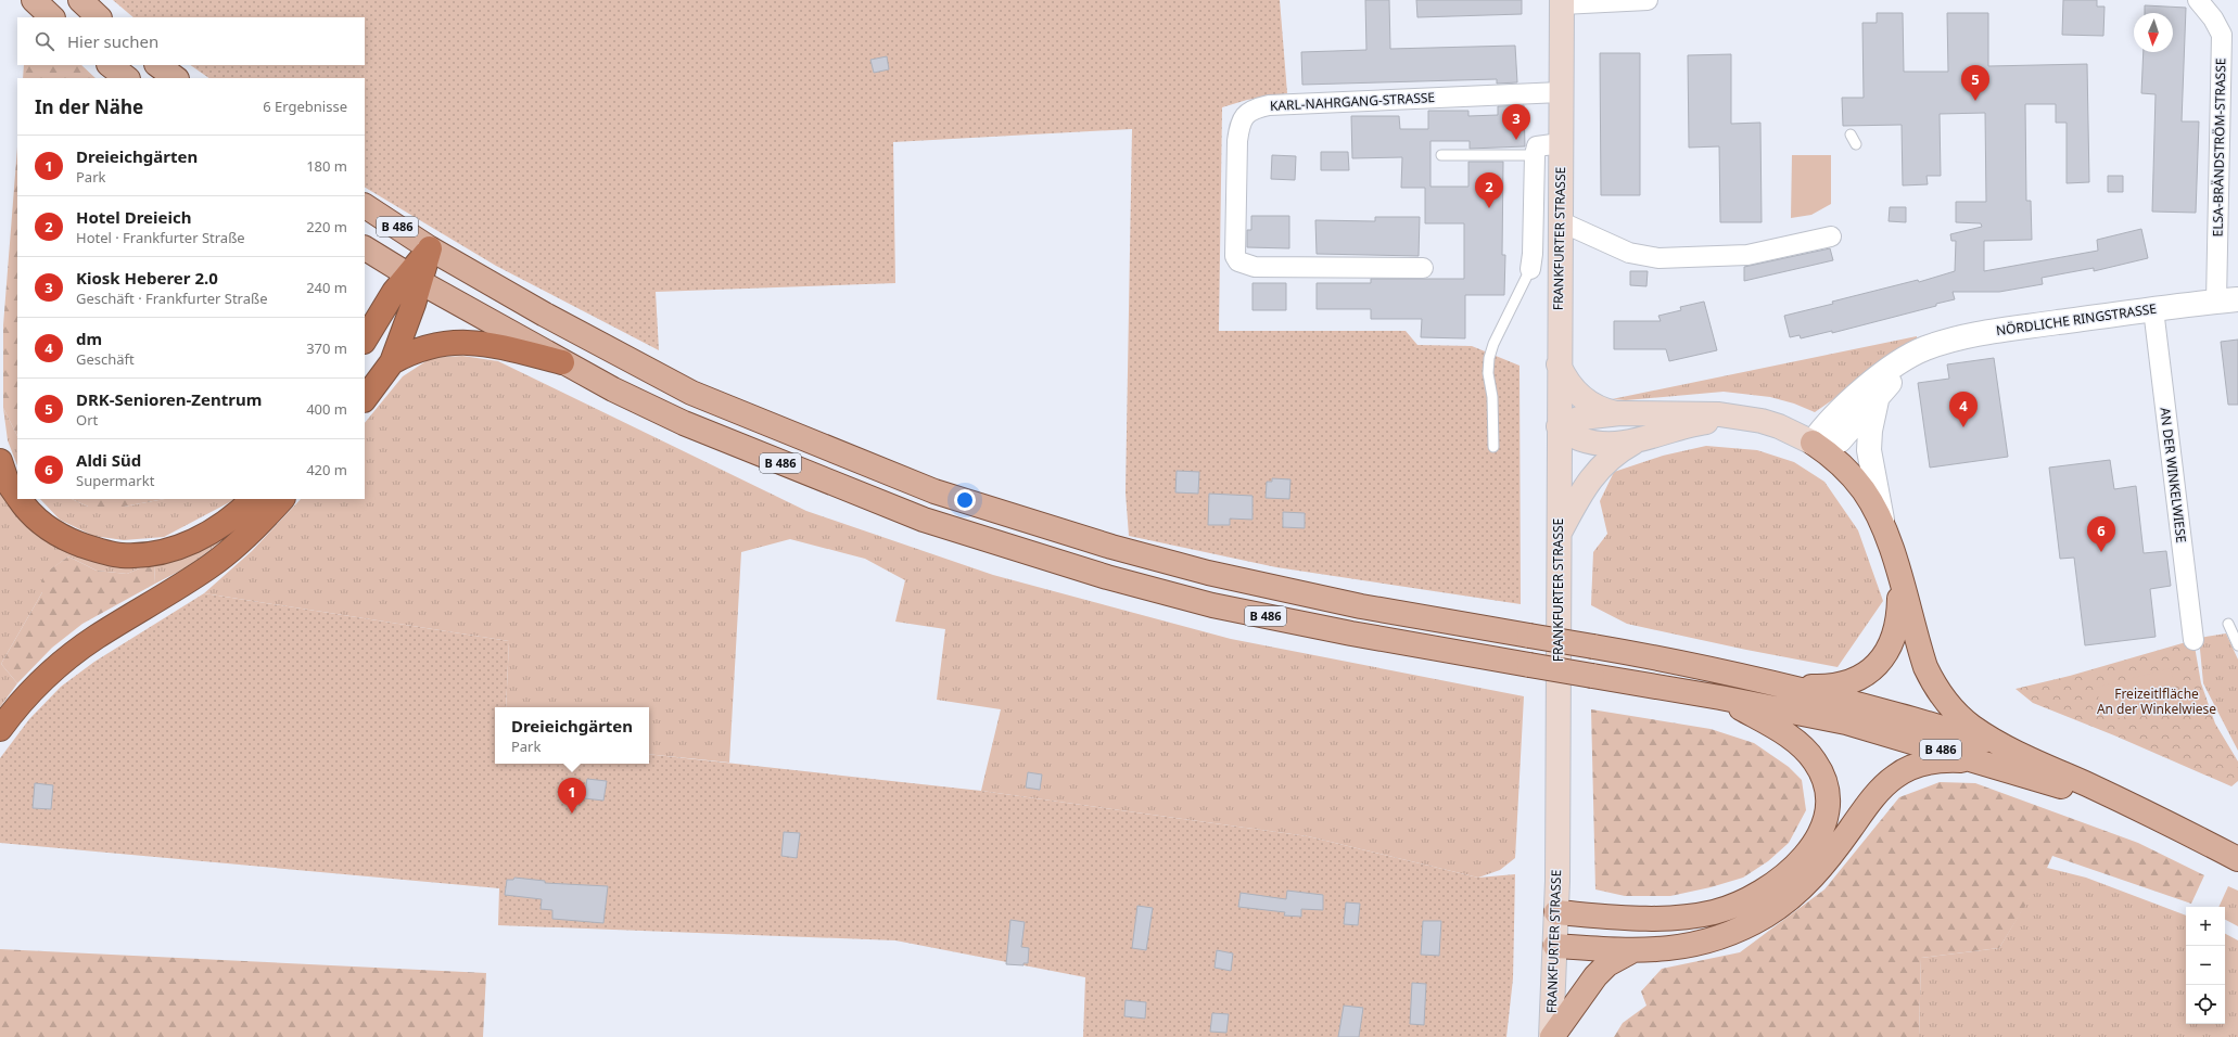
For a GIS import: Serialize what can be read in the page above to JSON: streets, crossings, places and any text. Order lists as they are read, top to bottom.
{
  "streets": {
    "main road": ["B 486", "FRANKFURTER STRASSE"],
    "street": [
      "KARL-NAHRGANG-STRASSE",
      "ELSA-BRÄNDSTRÖM-STRASSE",
      "NÖRDLICHE RINGSTRASSE",
      "AN DER WINKELWIESE"
    ]
  },
  "crossings": [
    ["KARL-NAHRGANG-STRASSE", "FRANKFURTER STRASSE"],
    ["ELSA-BRÄNDSTRÖM-STRASSE", "NÖRDLICHE RINGSTRASSE"],
    ["B 486", "FRANKFURTER STRASSE"],
    ["B 486", "NÖRDLICHE RINGSTRASSE"],
    ["NÖRDLICHE RINGSTRASSE", "AN DER WINKELWIESE"]
  ],
  "parks": ["Freizeitlfläche An der Winkelwiese"],
  "north": "bottom",
  "page": {
    "search": "Hier suchen",
    "pins": [
      "5",
      "3",
      "2",
      "4",
      "6",
      "1"
    ],
    "heading": ["In der Nähe", "6 Ergebnisse"],
    "list": [
      {
        "mark": "1",
        "name": "Dreieichgärten",
        "note": "Park",
        "value": "180 m"
      },
      {
        "mark": "2",
        "name": "Hotel Dreieich",
        "note": "Hotel · Frankfurter Straße",
        "value": "220 m"
      },
      {
        "mark": "3",
        "name": "Kiosk Heberer 2.0",
        "note": "Geschäft · Frankfurter Straße",
        "value": "240 m"
      },
      {
        "mark": "4",
        "name": "dm",
        "note": "Geschäft",
        "value": "370 m"
      },
      {
        "mark": "5",
        "name": "DRK-Senioren-Zentrum",
        "note": "Ort",
        "value": "400 m"
      },
      {
        "mark": "6",
        "name": "Aldi Süd",
        "note": "Supermarkt",
        "value": "420 m"
      }
    ],
    "popup": ["Dreieichgärten", "Park"],
    "map_buttons": ["+", "−"]
  }
}
